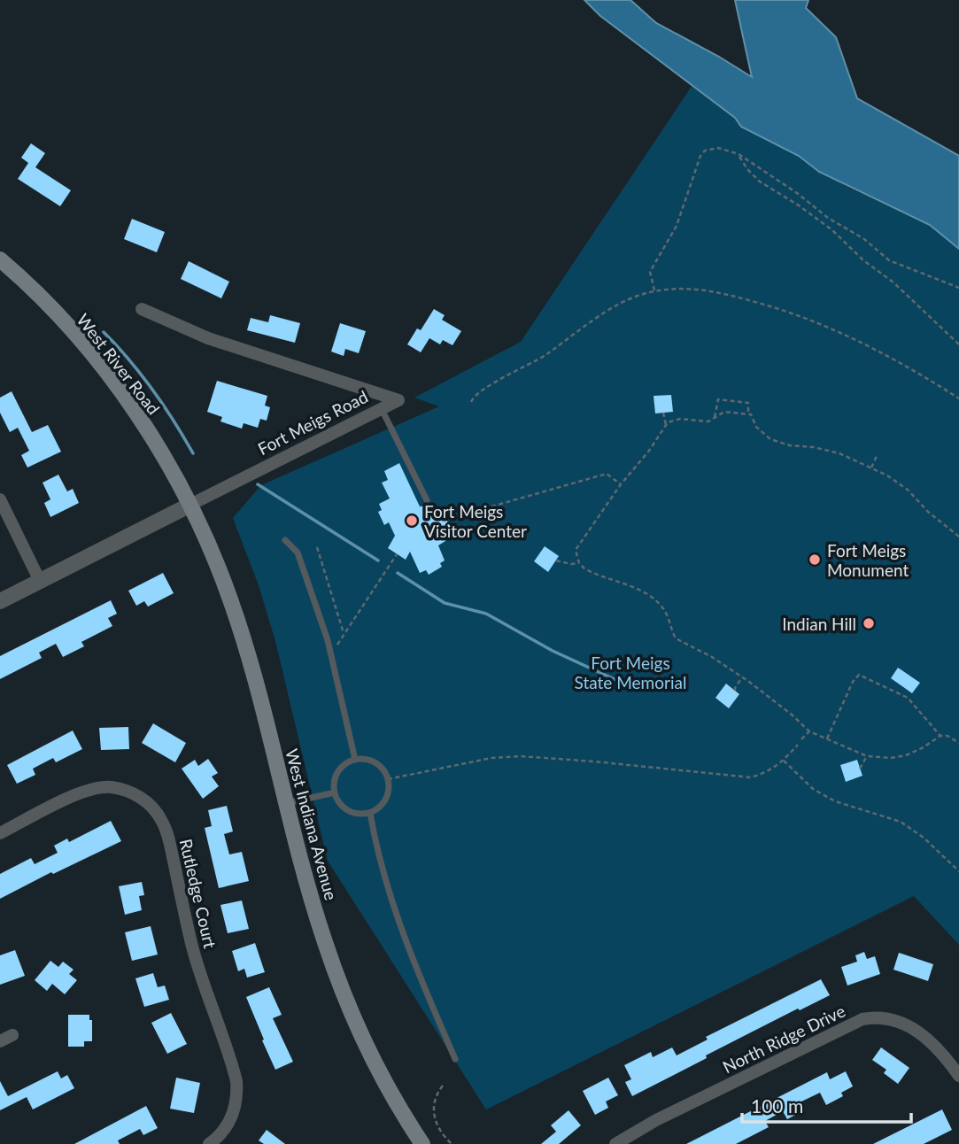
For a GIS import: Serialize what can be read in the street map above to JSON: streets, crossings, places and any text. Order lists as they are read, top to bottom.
{
  "streets": {
    "main road": ["West River Road", "West Indiana Avenue"],
    "street": ["Fort Meigs Road", "Rutledge Court", "North Ridge Drive"]
  },
  "crossings": [
    ["West River Road", "Fort Meigs Road"],
    ["West River Road", "West Indiana Avenue"],
    ["Fort Meigs Road", "West Indiana Avenue"]
  ],
  "parks": ["Fort Meigs State Memorial"],
  "places": ["Fort Meigs Visitor Center", "Fort Meigs Monument", "Indian Hill"],
  "scale_bar": "100 m"
}
